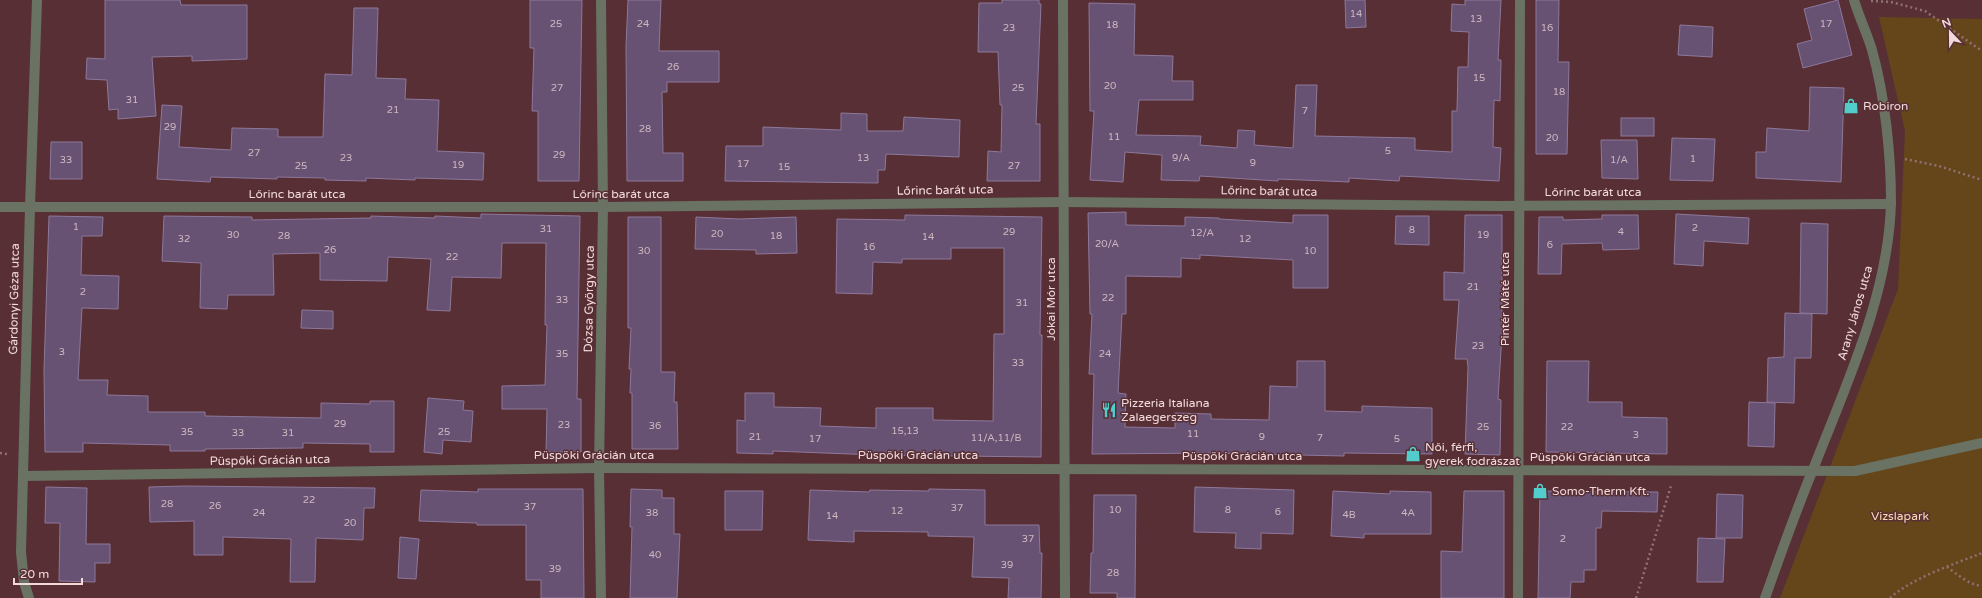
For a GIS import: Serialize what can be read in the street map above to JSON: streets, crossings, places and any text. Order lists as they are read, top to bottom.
{
  "streets": {
    "street": [
      "Lőrinc barát utca",
      "Gárdonyi Géza utca",
      "Dózsa György utca",
      "Jókai Mór utca",
      "Pintér Máté utca",
      "Arany János utca",
      "Püspöki Grácián utca"
    ]
  },
  "crossings": [
    ["Lőrinc barát utca", "Gárdonyi Géza utca"],
    ["Lőrinc barát utca", "Dózsa György utca"],
    ["Lőrinc barát utca", "Jókai Mór utca"],
    ["Lőrinc barát utca", "Pintér Máté utca"],
    ["Lőrinc barát utca", "Arany János utca"],
    ["Gárdonyi Géza utca", "Püspöki Grácián utca"],
    ["Dózsa György utca", "Püspöki Grácián utca"],
    ["Jókai Mór utca", "Püspöki Grácián utca"],
    ["Pintér Máté utca", "Püspöki Grácián utca"],
    ["Arany János utca", "Püspöki Grácián utca"]
  ],
  "parks": ["Vizslapark"],
  "places": {
    "shop": ["Robiron", "Női, férfi, gyerek fodrászat", "Somo-Therm Kft."],
    "restaurant": ["Pizzeria Italiana Zalaegerszeg"]
  },
  "house_numbers": [
    "14",
    "13",
    "25",
    "24",
    "17",
    "18",
    "23",
    "16",
    "26",
    "15",
    "20",
    "27",
    "25",
    "18",
    "31",
    "21",
    "7",
    "29",
    "28",
    "11",
    "20",
    "5",
    "27",
    "29",
    "23",
    "13",
    "9/A",
    "1",
    "33",
    "1/A",
    "9",
    "17",
    "19",
    "25",
    "27",
    "15",
    "1",
    "2",
    "31",
    "8",
    "29",
    "4",
    "12/A",
    "20",
    "30",
    "19",
    "28",
    "18",
    "14",
    "32",
    "12",
    "20/A",
    "6",
    "16",
    "26",
    "30",
    "10",
    "22",
    "21",
    "2",
    "22",
    "33",
    "31",
    "23",
    "3",
    "35",
    "24",
    "33",
    "29",
    "23",
    "36",
    "25",
    "22",
    "15,13",
    "35",
    "25",
    "33",
    "31",
    "11",
    "3",
    "21",
    "9",
    "11/A,11/B",
    "7",
    "17",
    "5",
    "22",
    "28",
    "26",
    "37",
    "37",
    "10",
    "8",
    "12",
    "6",
    "24",
    "38",
    "4A",
    "4B",
    "14",
    "20",
    "37",
    "2",
    "40",
    "39",
    "39",
    "28"
  ],
  "scale_bar": "20 m",
  "north": "top"
}
